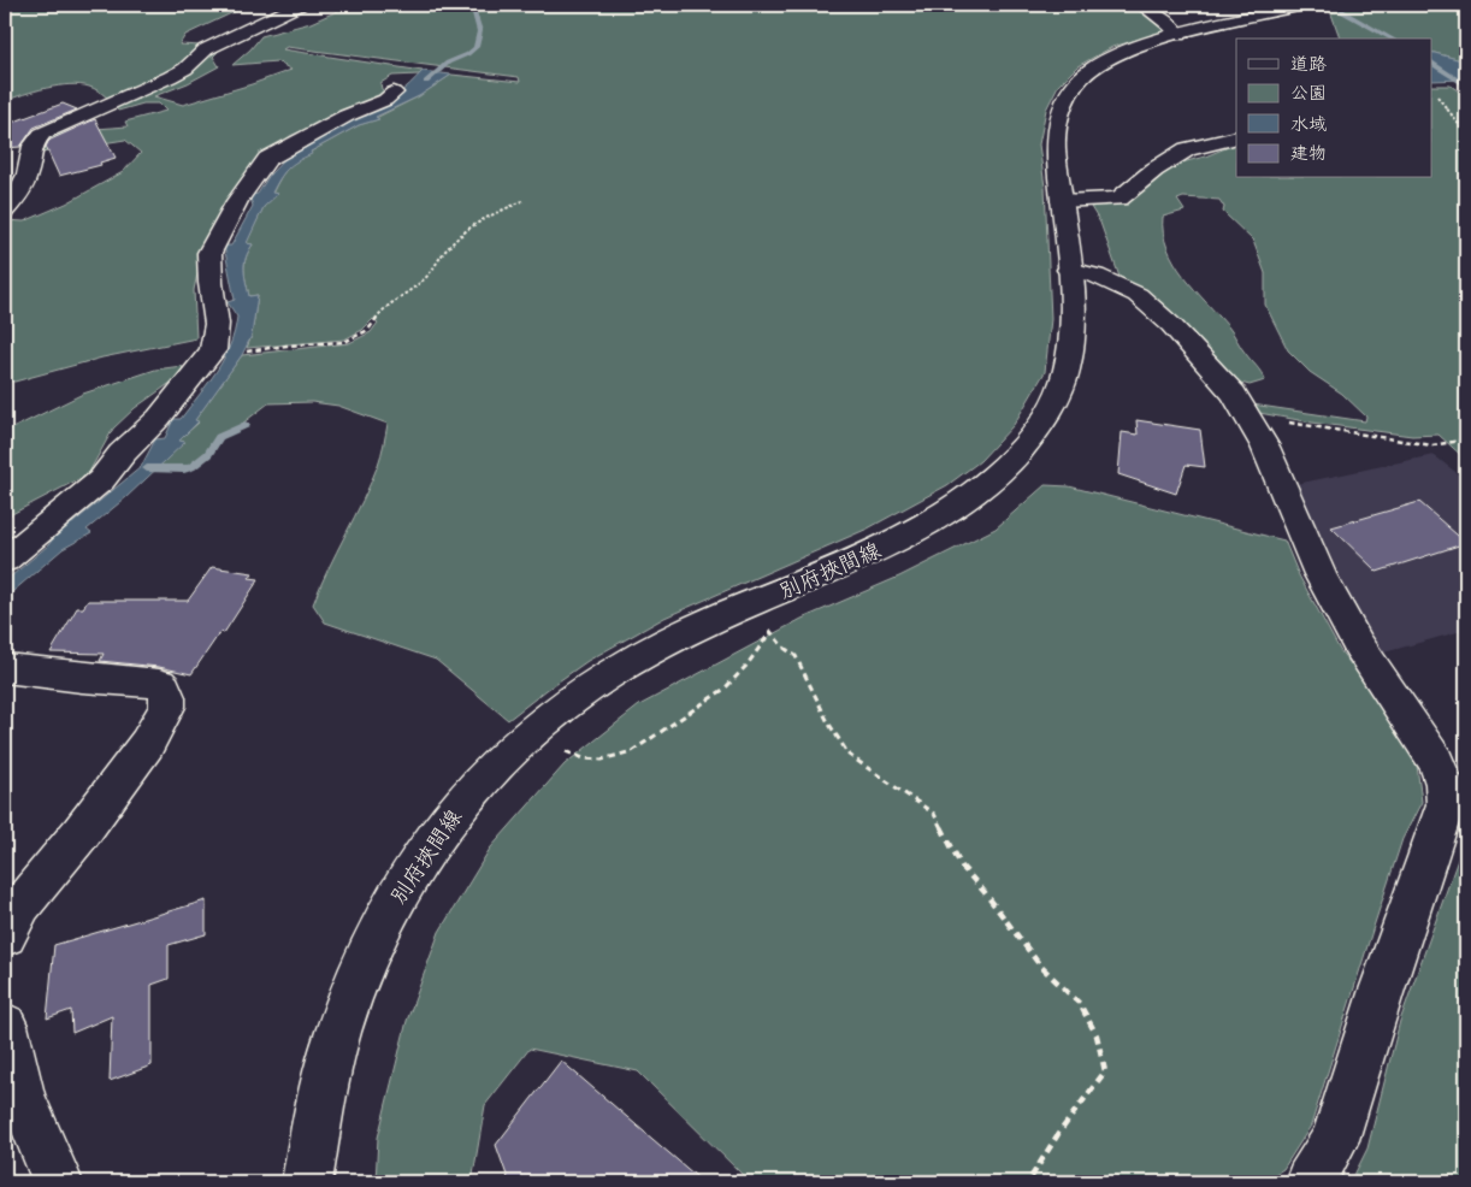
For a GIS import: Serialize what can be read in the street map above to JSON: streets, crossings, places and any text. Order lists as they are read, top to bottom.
{
  "streets": {
    "street": ["別府挾間線"]
  },
  "legend": [
    "道路",
    "公園",
    "水域",
    "建物"
  ]
}
